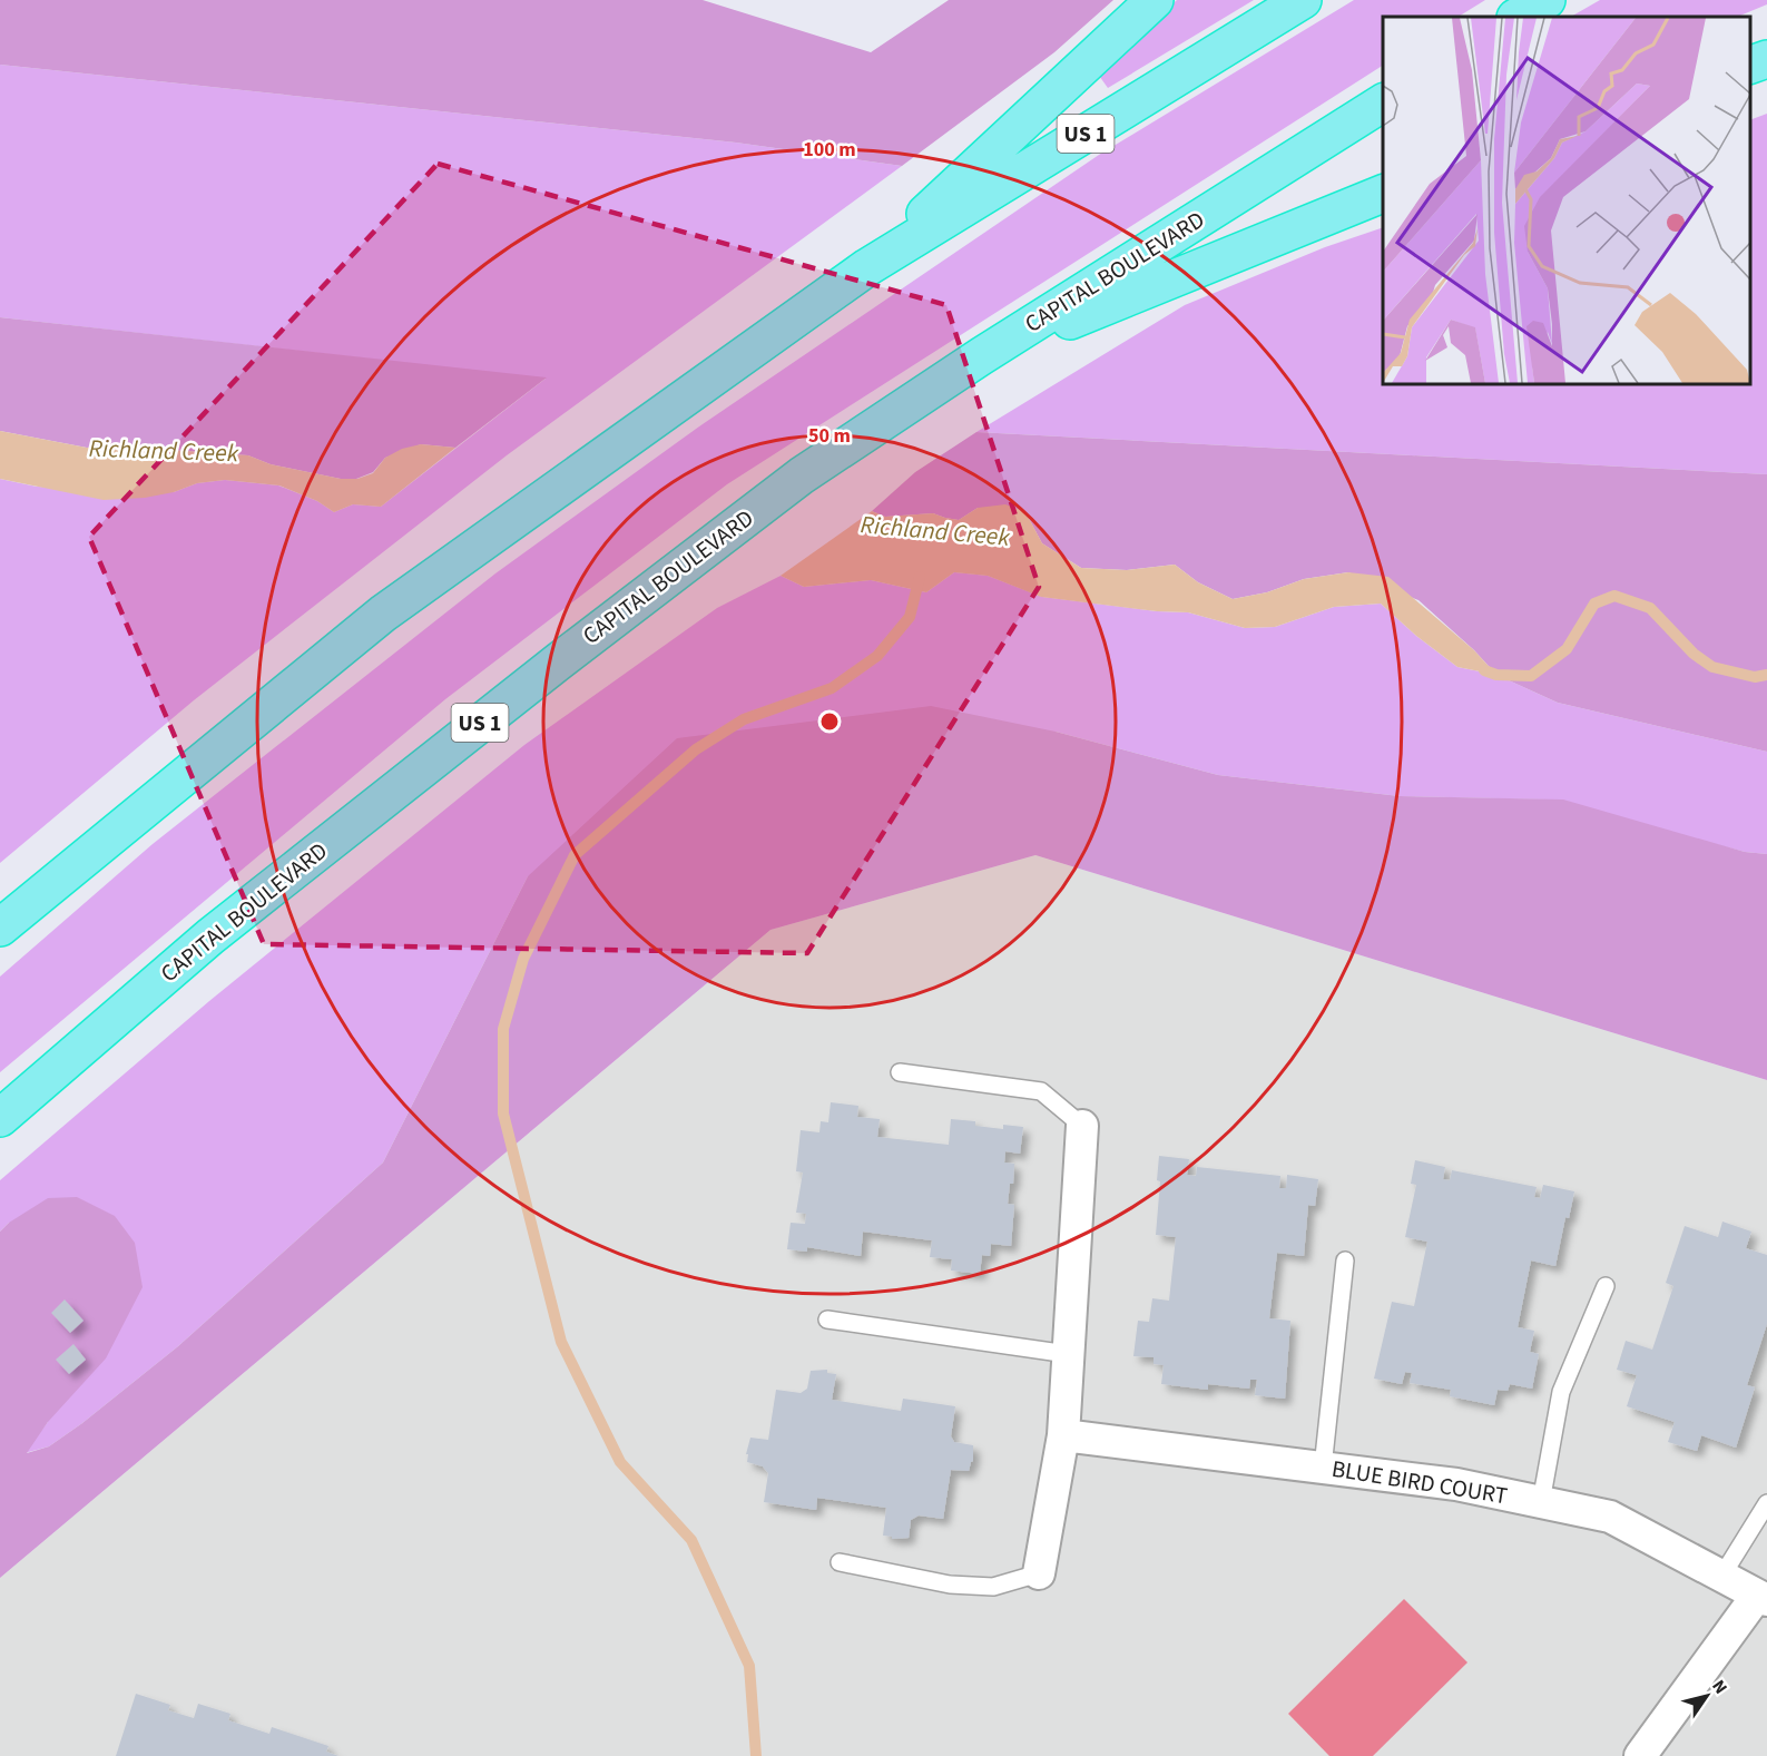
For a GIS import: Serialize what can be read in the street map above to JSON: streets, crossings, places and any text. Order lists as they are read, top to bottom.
{
  "streets": {
    "highway": ["US 1", "CAPITAL BOULEVARD"],
    "street": ["BLUE BIRD COURT"]
  },
  "water": ["Richland Creek"],
  "north": "top right",
  "rings": ["100 m", "50 m"]
}
